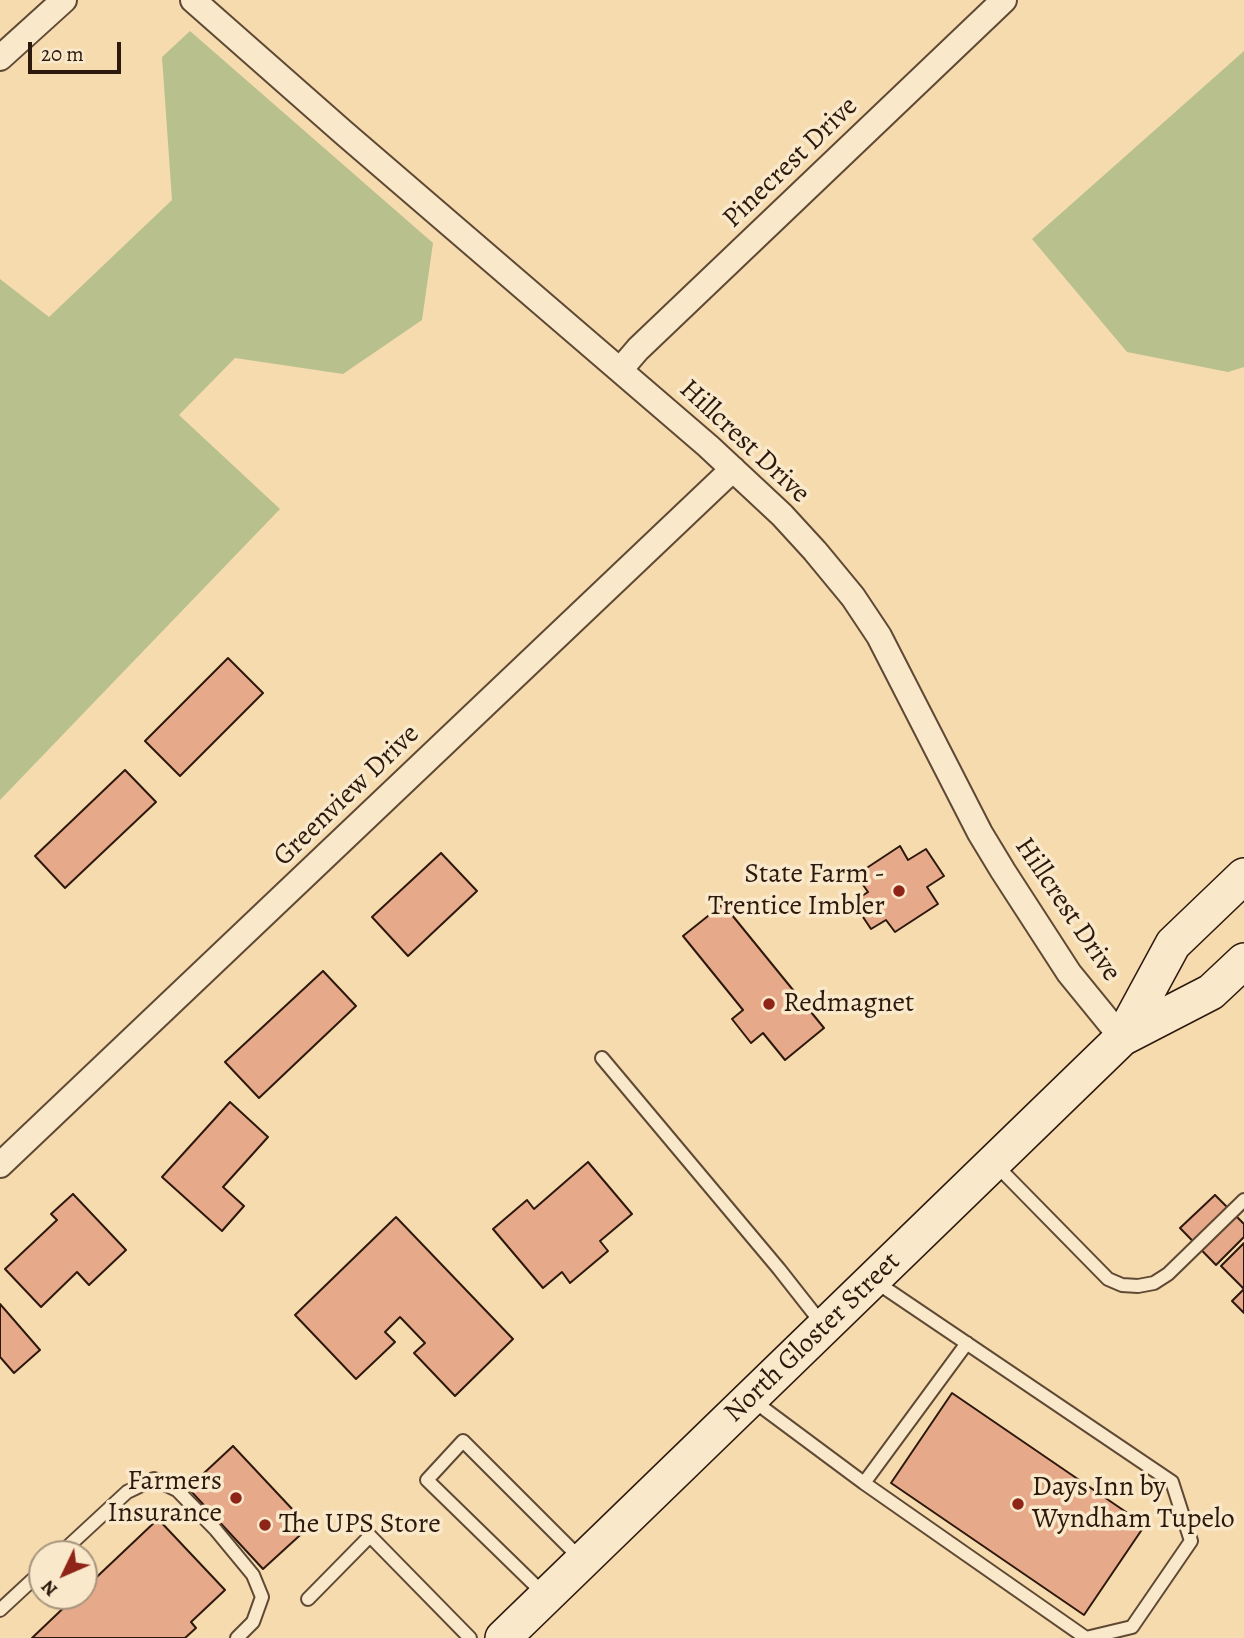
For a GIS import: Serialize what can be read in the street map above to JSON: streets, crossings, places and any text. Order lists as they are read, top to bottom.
{
  "streets": {
    "main road": ["North Gloster Street"],
    "street": ["Pinecrest Drive", "Hillcrest Drive", "Greenview Drive"]
  },
  "crossings": [
    ["Pinecrest Drive", "Hillcrest Drive"],
    ["Hillcrest Drive", "Greenview Drive"],
    ["Hillcrest Drive", "North Gloster Street"]
  ],
  "places": [
    "State Farm - Trentice Imbler",
    "Redmagnet",
    "Farmers Insurance",
    "Days Inn by Wyndham Tupelo",
    "The UPS Store"
  ],
  "scale_bar": "20 m",
  "north": "bottom left"
}
